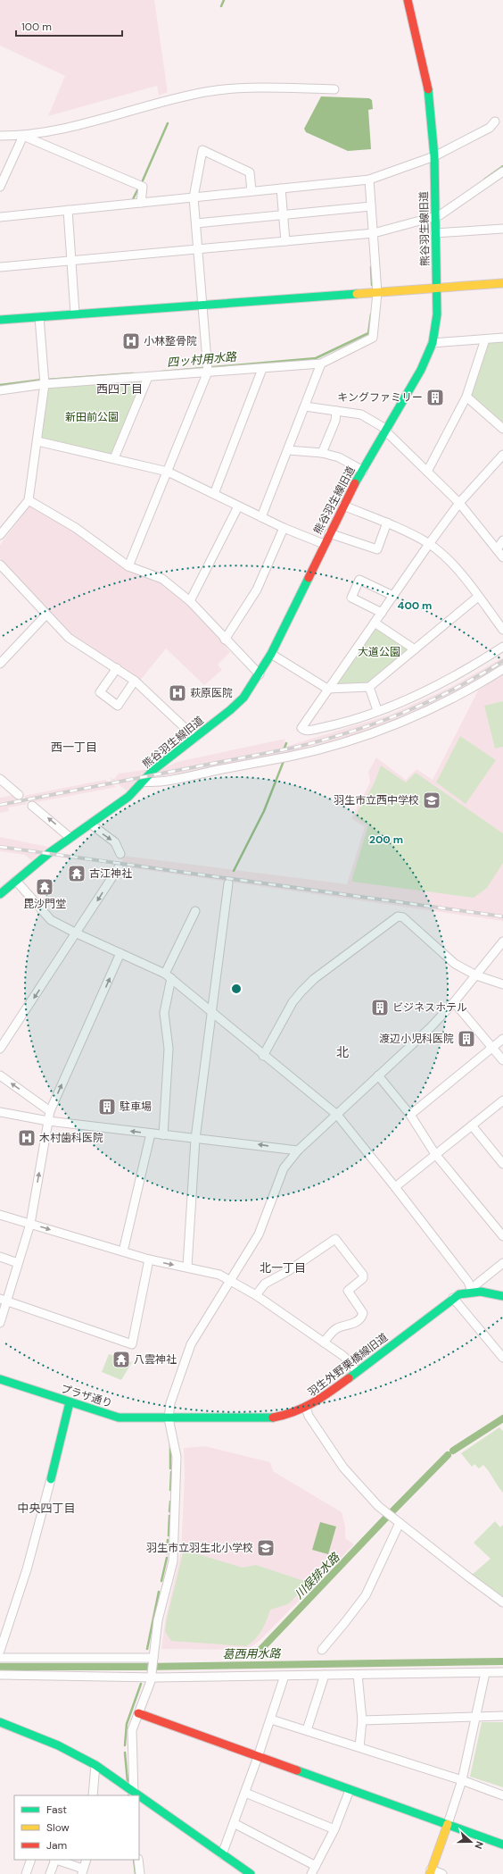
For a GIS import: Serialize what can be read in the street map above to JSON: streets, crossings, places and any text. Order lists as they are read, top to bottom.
{
  "streets": {
    "street": ["熊谷羽生線旧道", "羽生外野栗橋線旧道", "プラザ通り"]
  },
  "crossings": [
    ["羽生外野栗橋線旧道", "プラザ通り"]
  ],
  "districts": [
    "西四丁目",
    "西一丁目",
    "北",
    "北一丁目",
    "中央四丁目"
  ],
  "water": ["四ッ村用水路", "川俣排水路", "葛西用水路"],
  "parks": ["新田前公園", "大道公園"],
  "places": {
    "hospital": ["小林整骨院", "萩原医院", "木村歯科医院"],
    "building": [
      "キングファミリー",
      "ビジネスホテル",
      "渡辺小児科医院",
      "駐車場"
    ],
    "school or university": ["羽生市立西中学校", "羽生市立羽生北小学校"],
    "temple": ["古江神社", "毘沙門堂", "八雲神社"]
  },
  "legend": ["Fast", "Slow", "Jam"],
  "scale_bar": "100 m",
  "north": "right",
  "rings": ["400 m", "200 m"]
}
